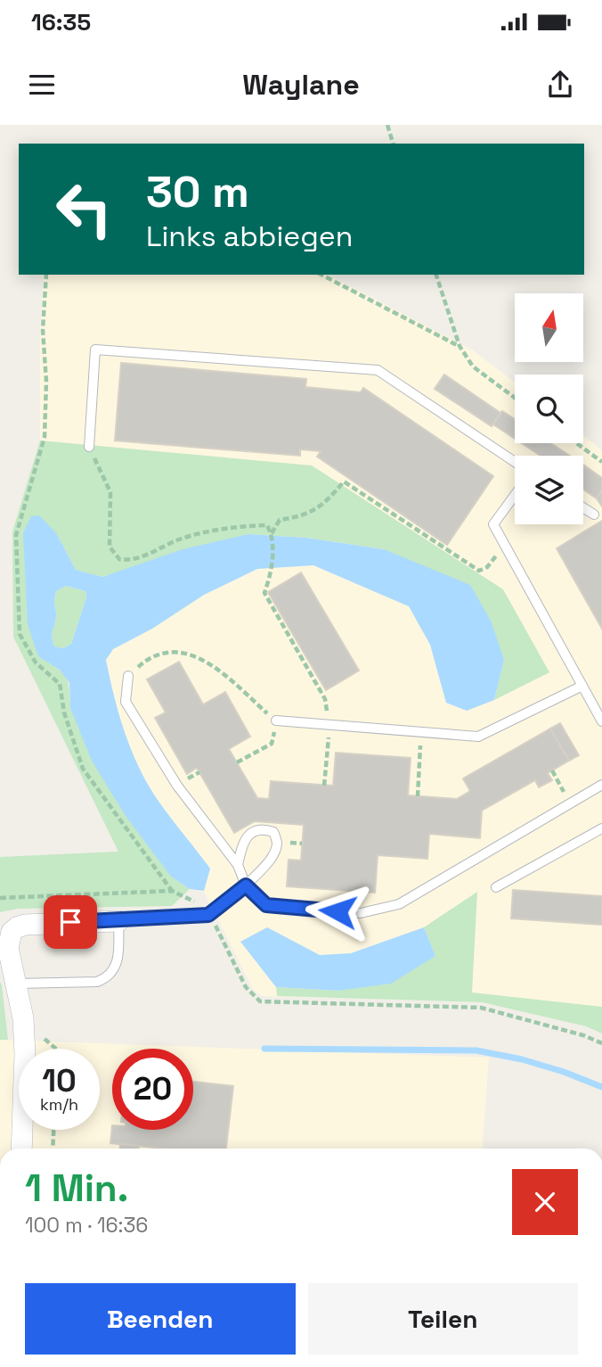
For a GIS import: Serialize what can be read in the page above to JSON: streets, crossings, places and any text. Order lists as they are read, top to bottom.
{
  "north": "top",
  "page": {
    "status": "16:35",
    "header": "Waylane",
    "turn": ["30 m", "Links abbiegen"],
    "speed": "10 km/h",
    "limit": "20",
    "heading": ["1 Min.", "100 m · 16:36"],
    "buttons": ["Beenden", "Teilen"]
  }
}
